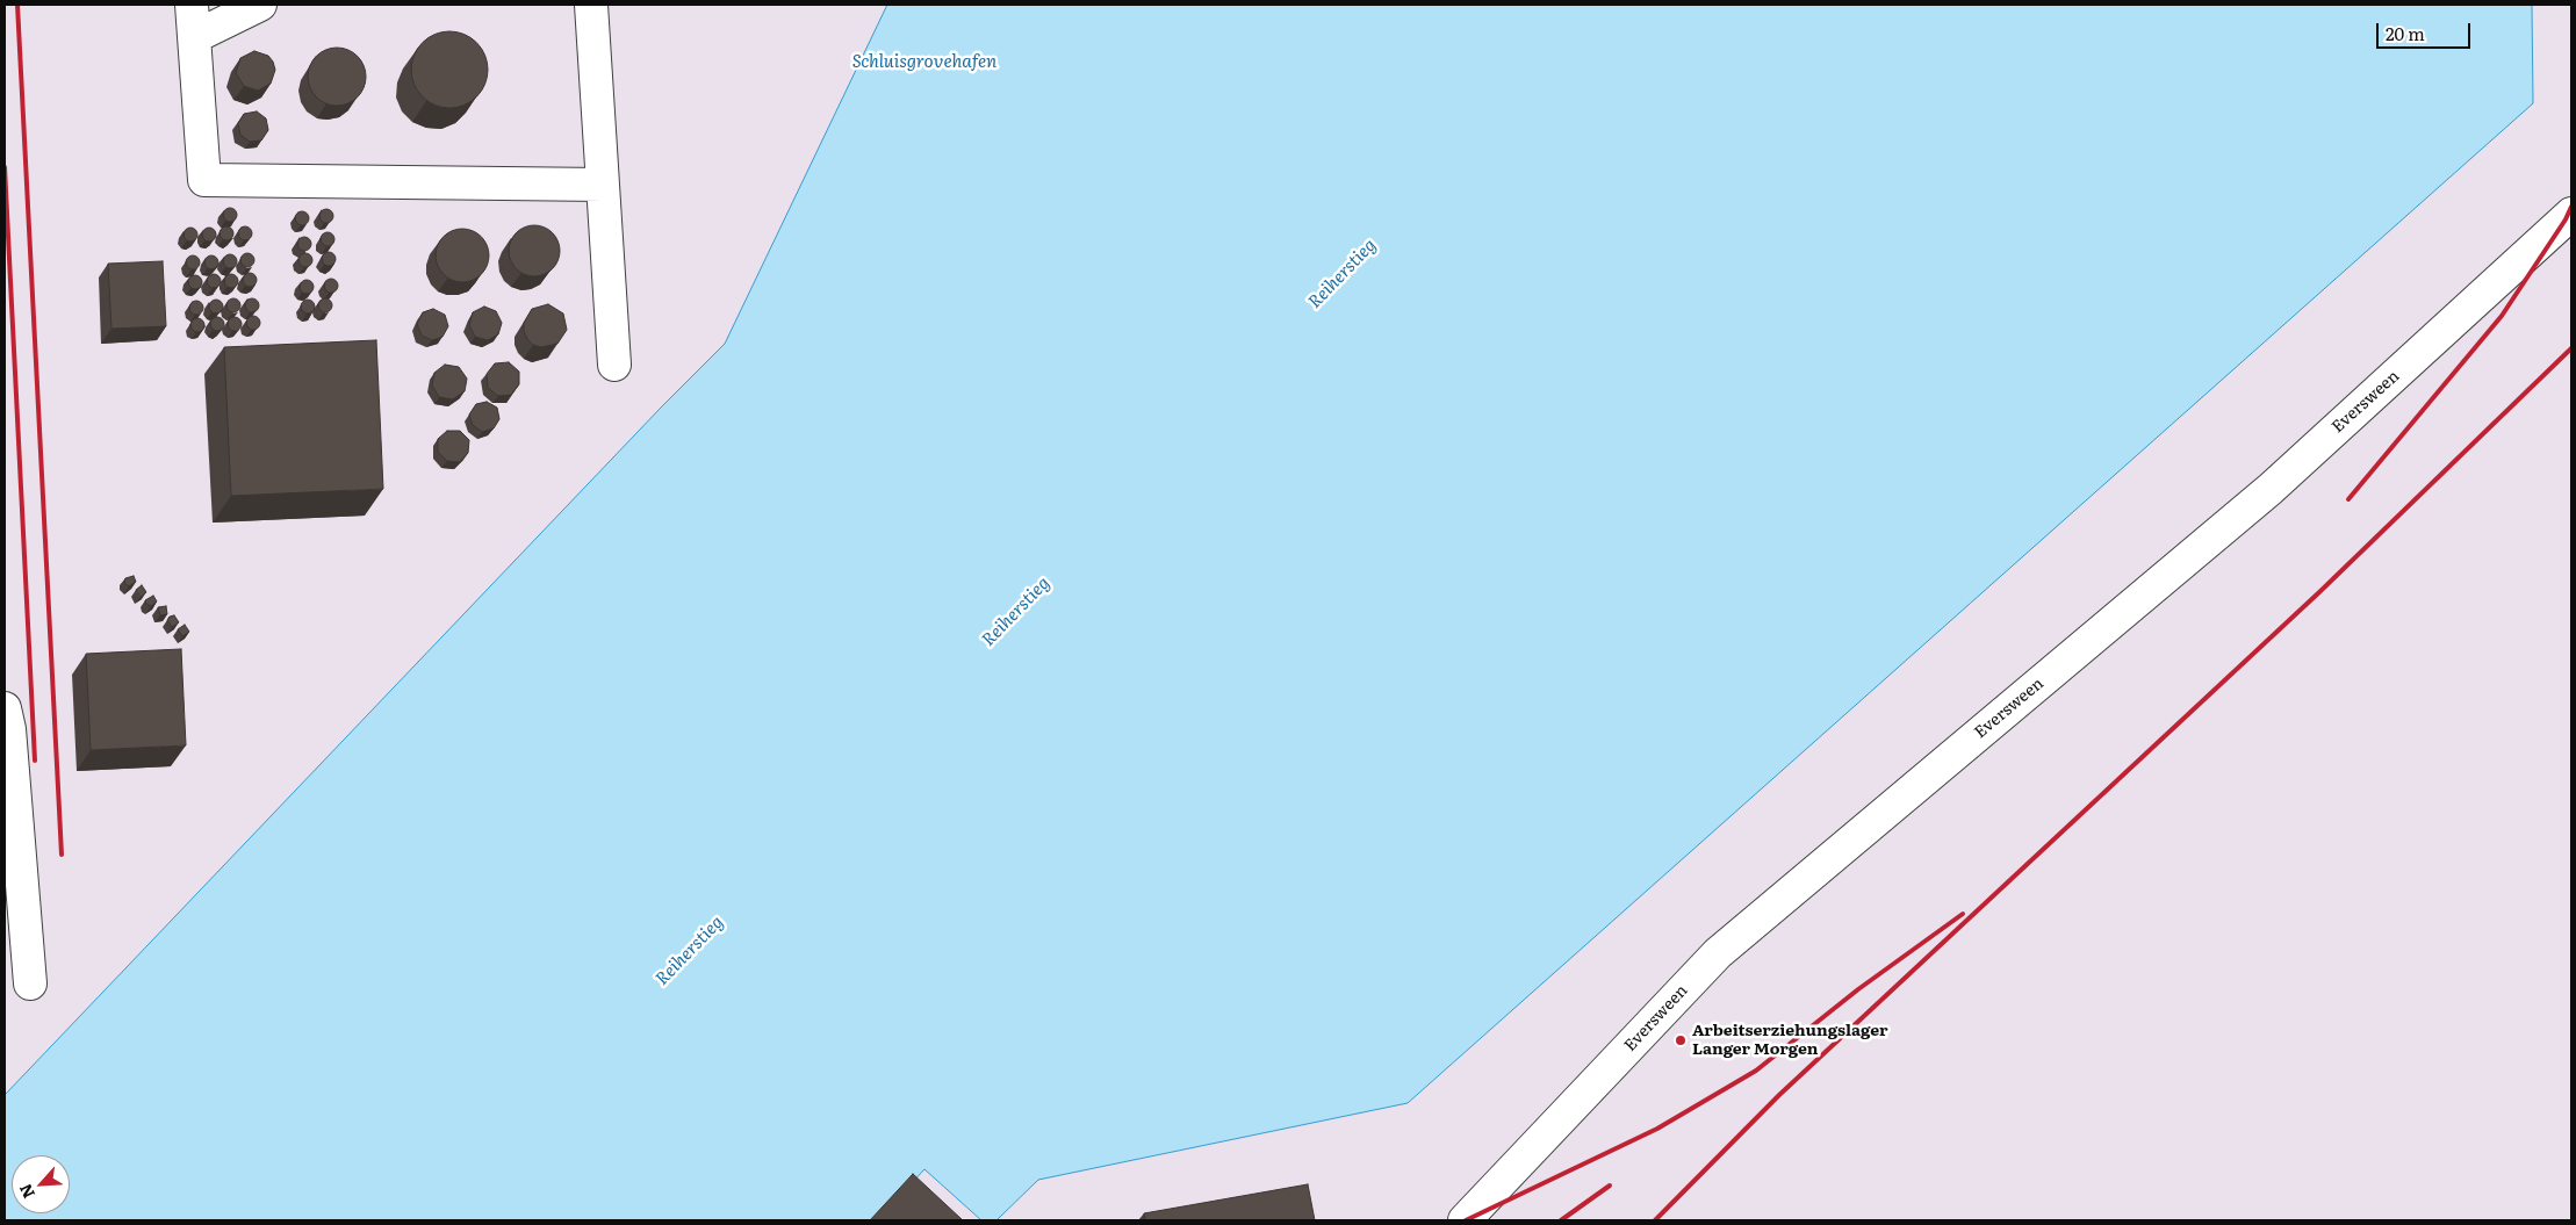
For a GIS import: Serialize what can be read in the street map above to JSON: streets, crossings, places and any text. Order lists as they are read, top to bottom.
{
  "streets": {
    "street": ["Eversween"]
  },
  "water": ["Schluisgrovehafen", "Reiherstieg"],
  "places": ["Arbeitserziehungslager Langer Morgen"],
  "scale_bar": "20 m",
  "north": "bottom left"
}
